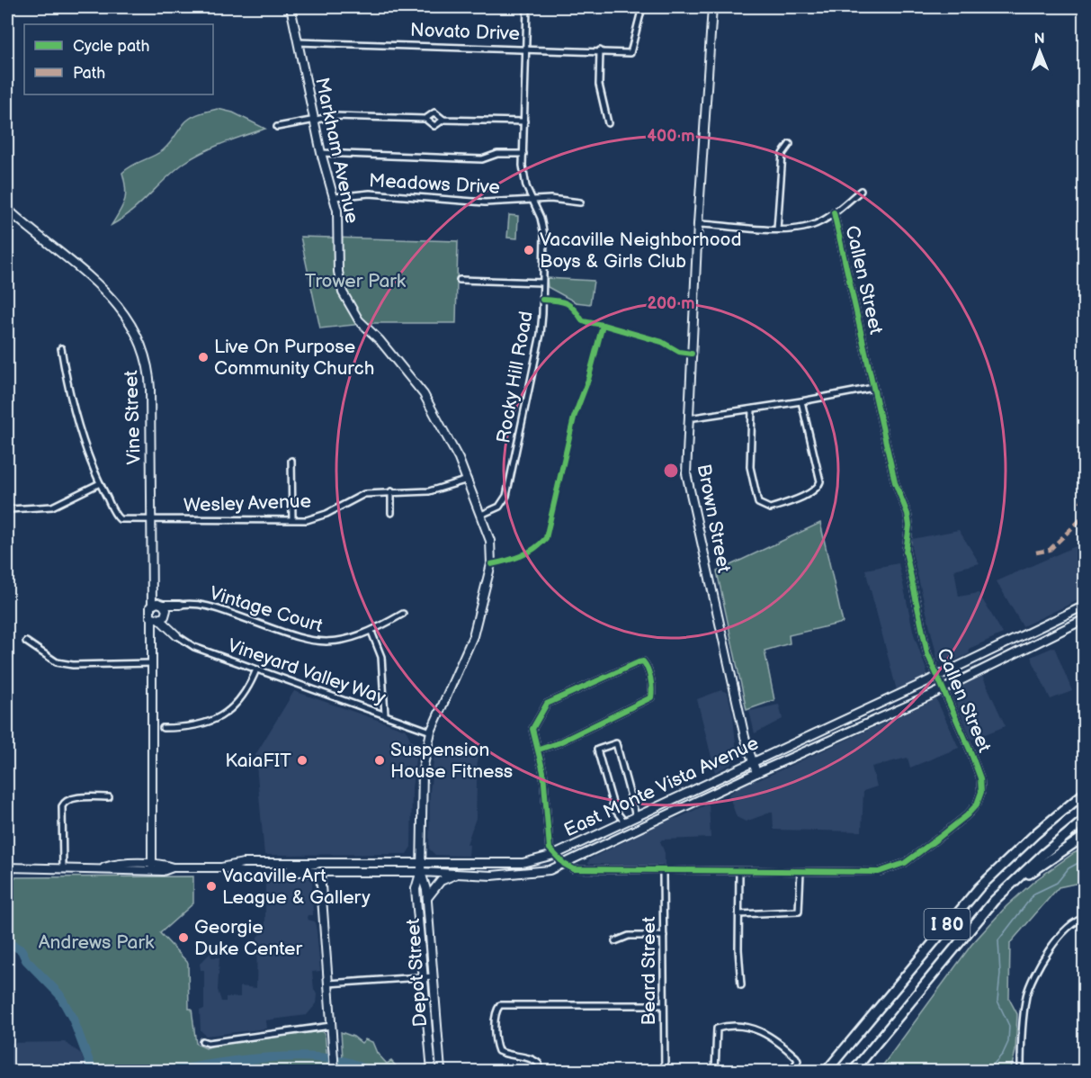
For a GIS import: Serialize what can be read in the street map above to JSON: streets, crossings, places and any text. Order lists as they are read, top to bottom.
{
  "streets": {
    "highway": ["I 80"],
    "main road": [
      "Markham Avenue",
      "Vine Street",
      "Brown Street",
      "East Monte Vista Avenue",
      "Depot Street"
    ],
    "street": [
      "Novato Drive",
      "Meadows Drive",
      "Callen Street",
      "Rocky Hill Road",
      "Wesley Avenue",
      "Vintage Court",
      "Vineyard Valley Way",
      "Beard Street"
    ]
  },
  "crossings": [
    ["Novato Drive", "Markham Avenue"],
    ["Novato Drive", "Rocky Hill Road"],
    ["Markham Avenue", "Meadows Drive"],
    ["Markham Avenue", "Rocky Hill Road"],
    ["Markham Avenue", "Wesley Avenue"],
    ["Markham Avenue", "Vineyard Valley Way"],
    ["Markham Avenue", "East Monte Vista Avenue"],
    ["Markham Avenue", "Depot Street"],
    ["Meadows Drive", "Rocky Hill Road"],
    ["Callen Street", "East Monte Vista Avenue"],
    ["Callen Street", "Beard Street"],
    ["Vine Street", "Wesley Avenue"],
    ["Vine Street", "East Monte Vista Avenue"],
    ["Brown Street", "East Monte Vista Avenue"],
    ["East Monte Vista Avenue", "Depot Street"]
  ],
  "parks": ["Trower Park", "Andrews Park"],
  "places": [
    "Vacaville Neighborhood Boys & Girls Club",
    "Live On Purpose Community Church",
    "KaiaFIT",
    "Suspension House Fitness",
    "Vacaville Art League & Gallery",
    "Georgie Duke Center"
  ],
  "legend": ["Cycle path", "Path"],
  "north": "top",
  "rings": ["400 m", "200 m"]
}
